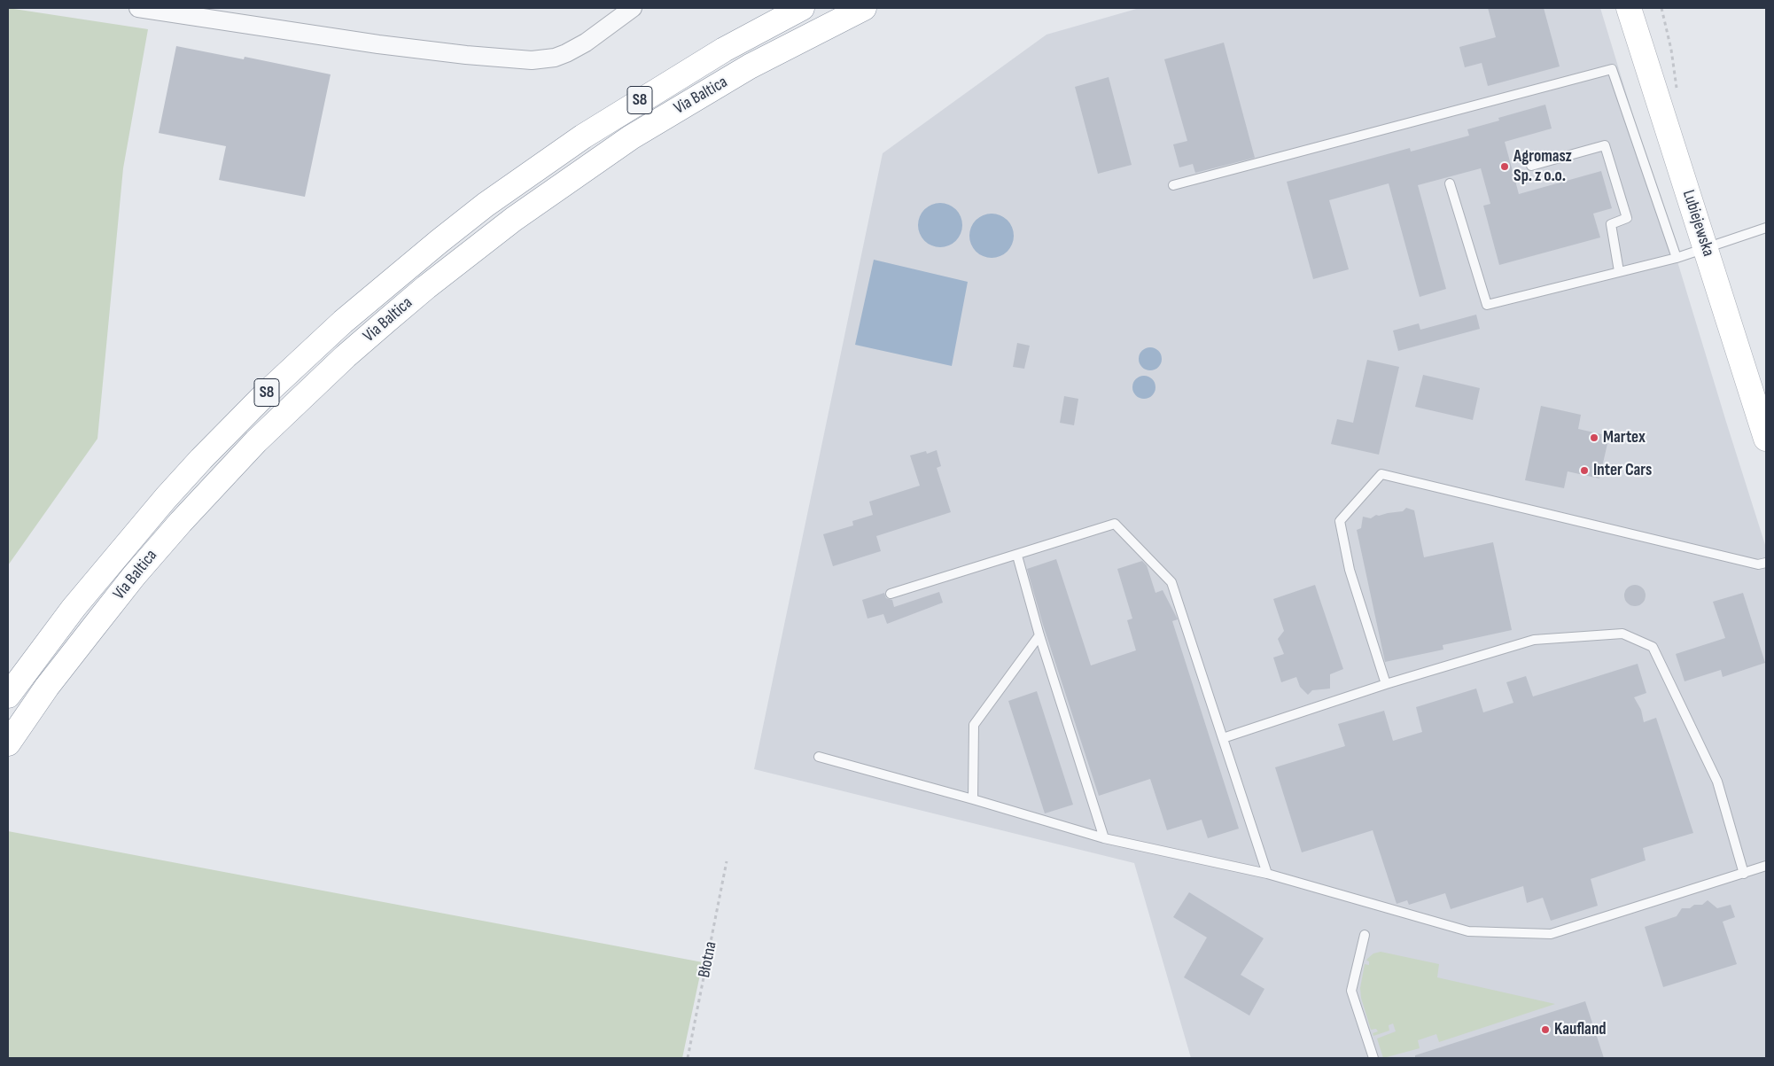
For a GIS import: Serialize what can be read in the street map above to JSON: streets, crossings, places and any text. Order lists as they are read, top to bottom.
{
  "streets": {
    "main road": ["Via Baltica", "S8", "Lubiejewska"],
    "path": ["Błotna"]
  },
  "places": [
    "Agromasz Sp. z o.o.",
    "Martex",
    "Inter Cars",
    "Kaufland"
  ]
}
